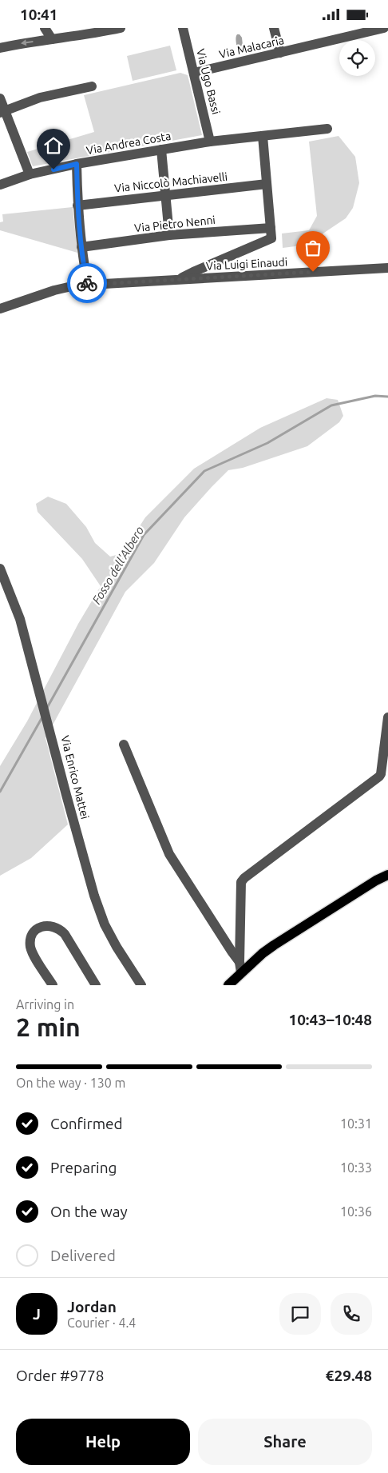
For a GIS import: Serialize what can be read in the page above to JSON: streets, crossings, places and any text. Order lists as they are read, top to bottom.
{
  "streets": {
    "street": [
      "Via Malacaria",
      "Via Ugo Bassi",
      "Via Andrea Costa",
      "Via Niccolò Machiavelli",
      "Via Pietro Nenni",
      "Via Luigi Einaudi",
      "Via Enrico Mattei"
    ]
  },
  "crossings": [
    ["Via Malacaria", "Via Ugo Bassi"],
    ["Via Ugo Bassi", "Via Andrea Costa"],
    ["Via Pietro Nenni", "Via Luigi Einaudi"]
  ],
  "water": ["Fosso dell'Albero"],
  "page": {
    "status": "10:41",
    "heading": ["2 min", "Arriving in", "10:43–10:48"],
    "panel": [
      "Jordan",
      "Courier · 4.4",
      "Order #9778",
      "€29.48"
    ],
    "bar": "On the way · 130 m",
    "list": [
      ["Confirmed", "10:31"],
      ["Preparing", "10:33"],
      ["On the way", "10:36"],
      "Delivered"
    ],
    "round": "J",
    "buttons": ["Help", "Share"]
  }
}
